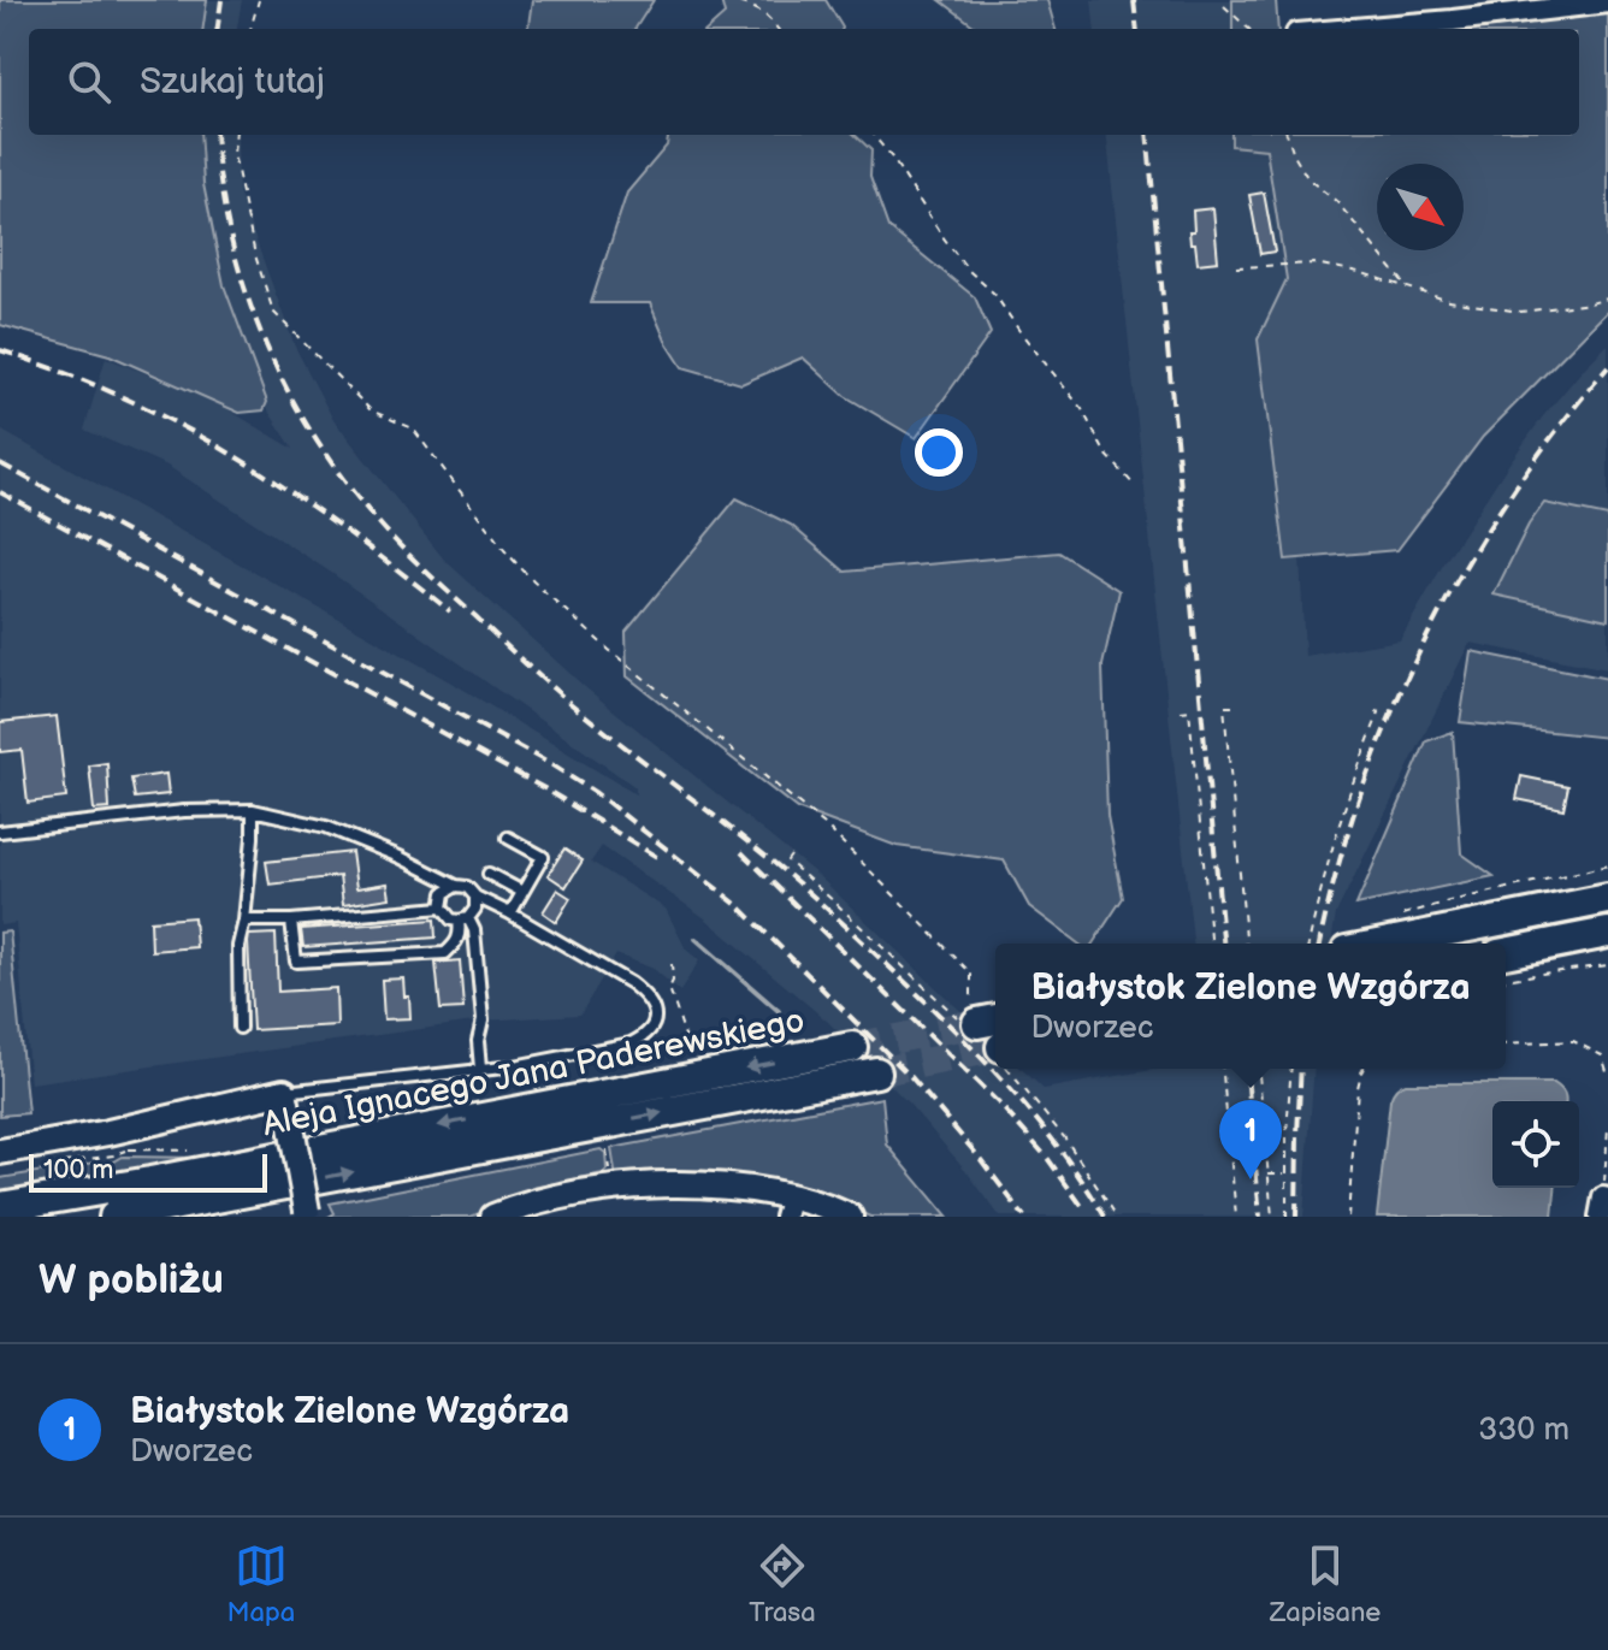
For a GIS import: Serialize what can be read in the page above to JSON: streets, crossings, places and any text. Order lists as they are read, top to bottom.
{
  "streets": {
    "main road": ["Aleja Ignacego Jana Paderewskiego"]
  },
  "scale_bar": "100 m",
  "north": "bottom right",
  "page": {
    "search": "Szukaj tutaj",
    "popup": ["Białystok Zielone Wzgórza", "Dworzec"],
    "pins": "1",
    "scale": "100 m",
    "heading": "W pobliżu",
    "list": [
      {
        "mark": "1",
        "name": "Białystok Zielone Wzgórza",
        "note": "Dworzec",
        "value": "330 m"
      }
    ],
    "nav": ["Mapa", "Trasa", "Zapisane"]
  }
}
